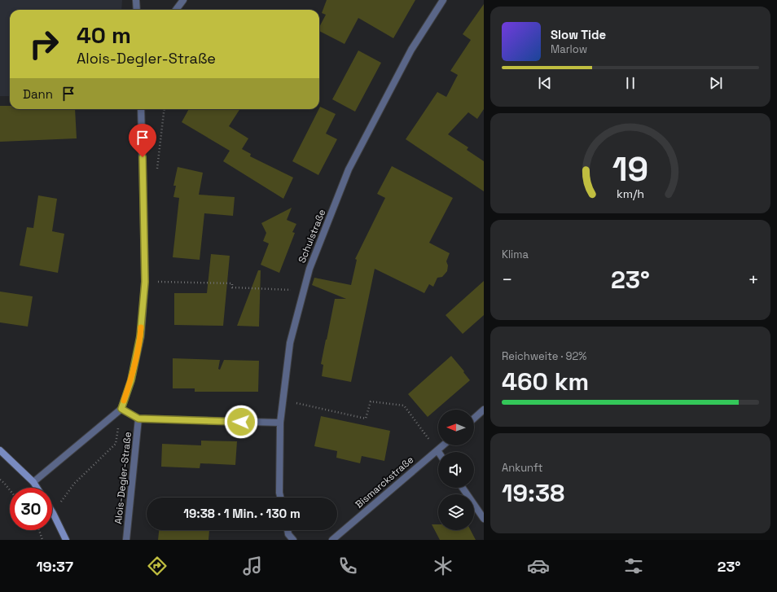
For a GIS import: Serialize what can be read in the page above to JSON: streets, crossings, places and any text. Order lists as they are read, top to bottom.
{
  "streets": {
    "street": ["Schulstraße", "Alois-Degler-Straße", "Bismarckstraße"]
  },
  "north": "left",
  "page": {
    "turn": ["40 m", "Alois-Degler-Straße"],
    "song": ["Slow Tide", "Marlow"],
    "then": "Dann",
    "tile": [
      "Klima",
      ["Reichweite · 92%", "460 km"],
      ["Ankunft", "19:38"]
    ],
    "heat": ["−", "23°", "+"],
    "limit": "30",
    "trip": "19:38 · 1 Min. · 130 m",
    "tabs": ["19:37", "23°"],
    "gauge": ["19", "km/h"]
  }
}
